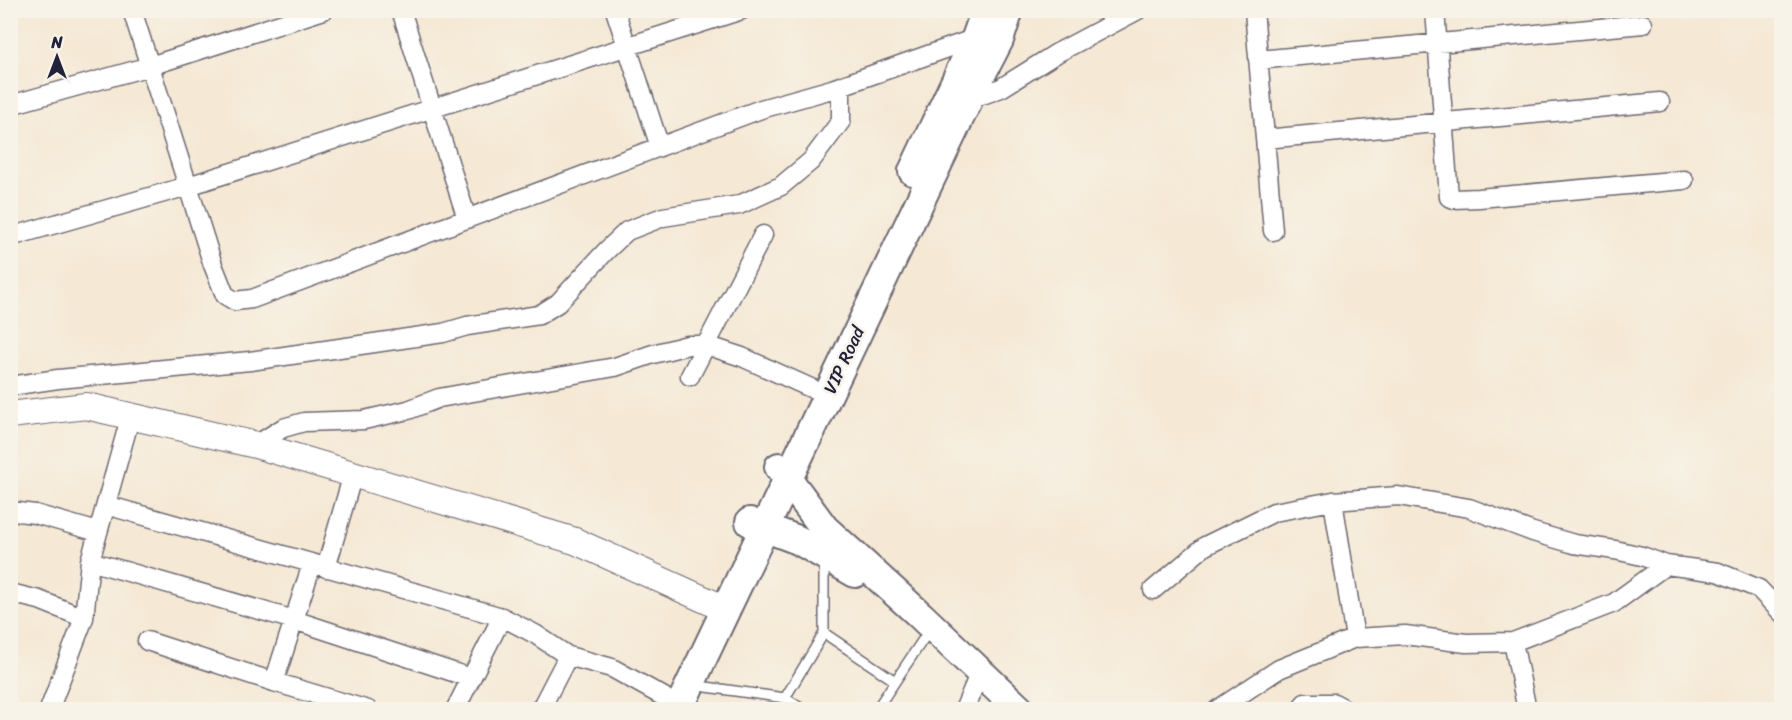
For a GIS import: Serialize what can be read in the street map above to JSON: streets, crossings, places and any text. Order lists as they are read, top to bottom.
{
  "streets": {
    "main road": ["VIP Road"]
  },
  "north": "top"
}
